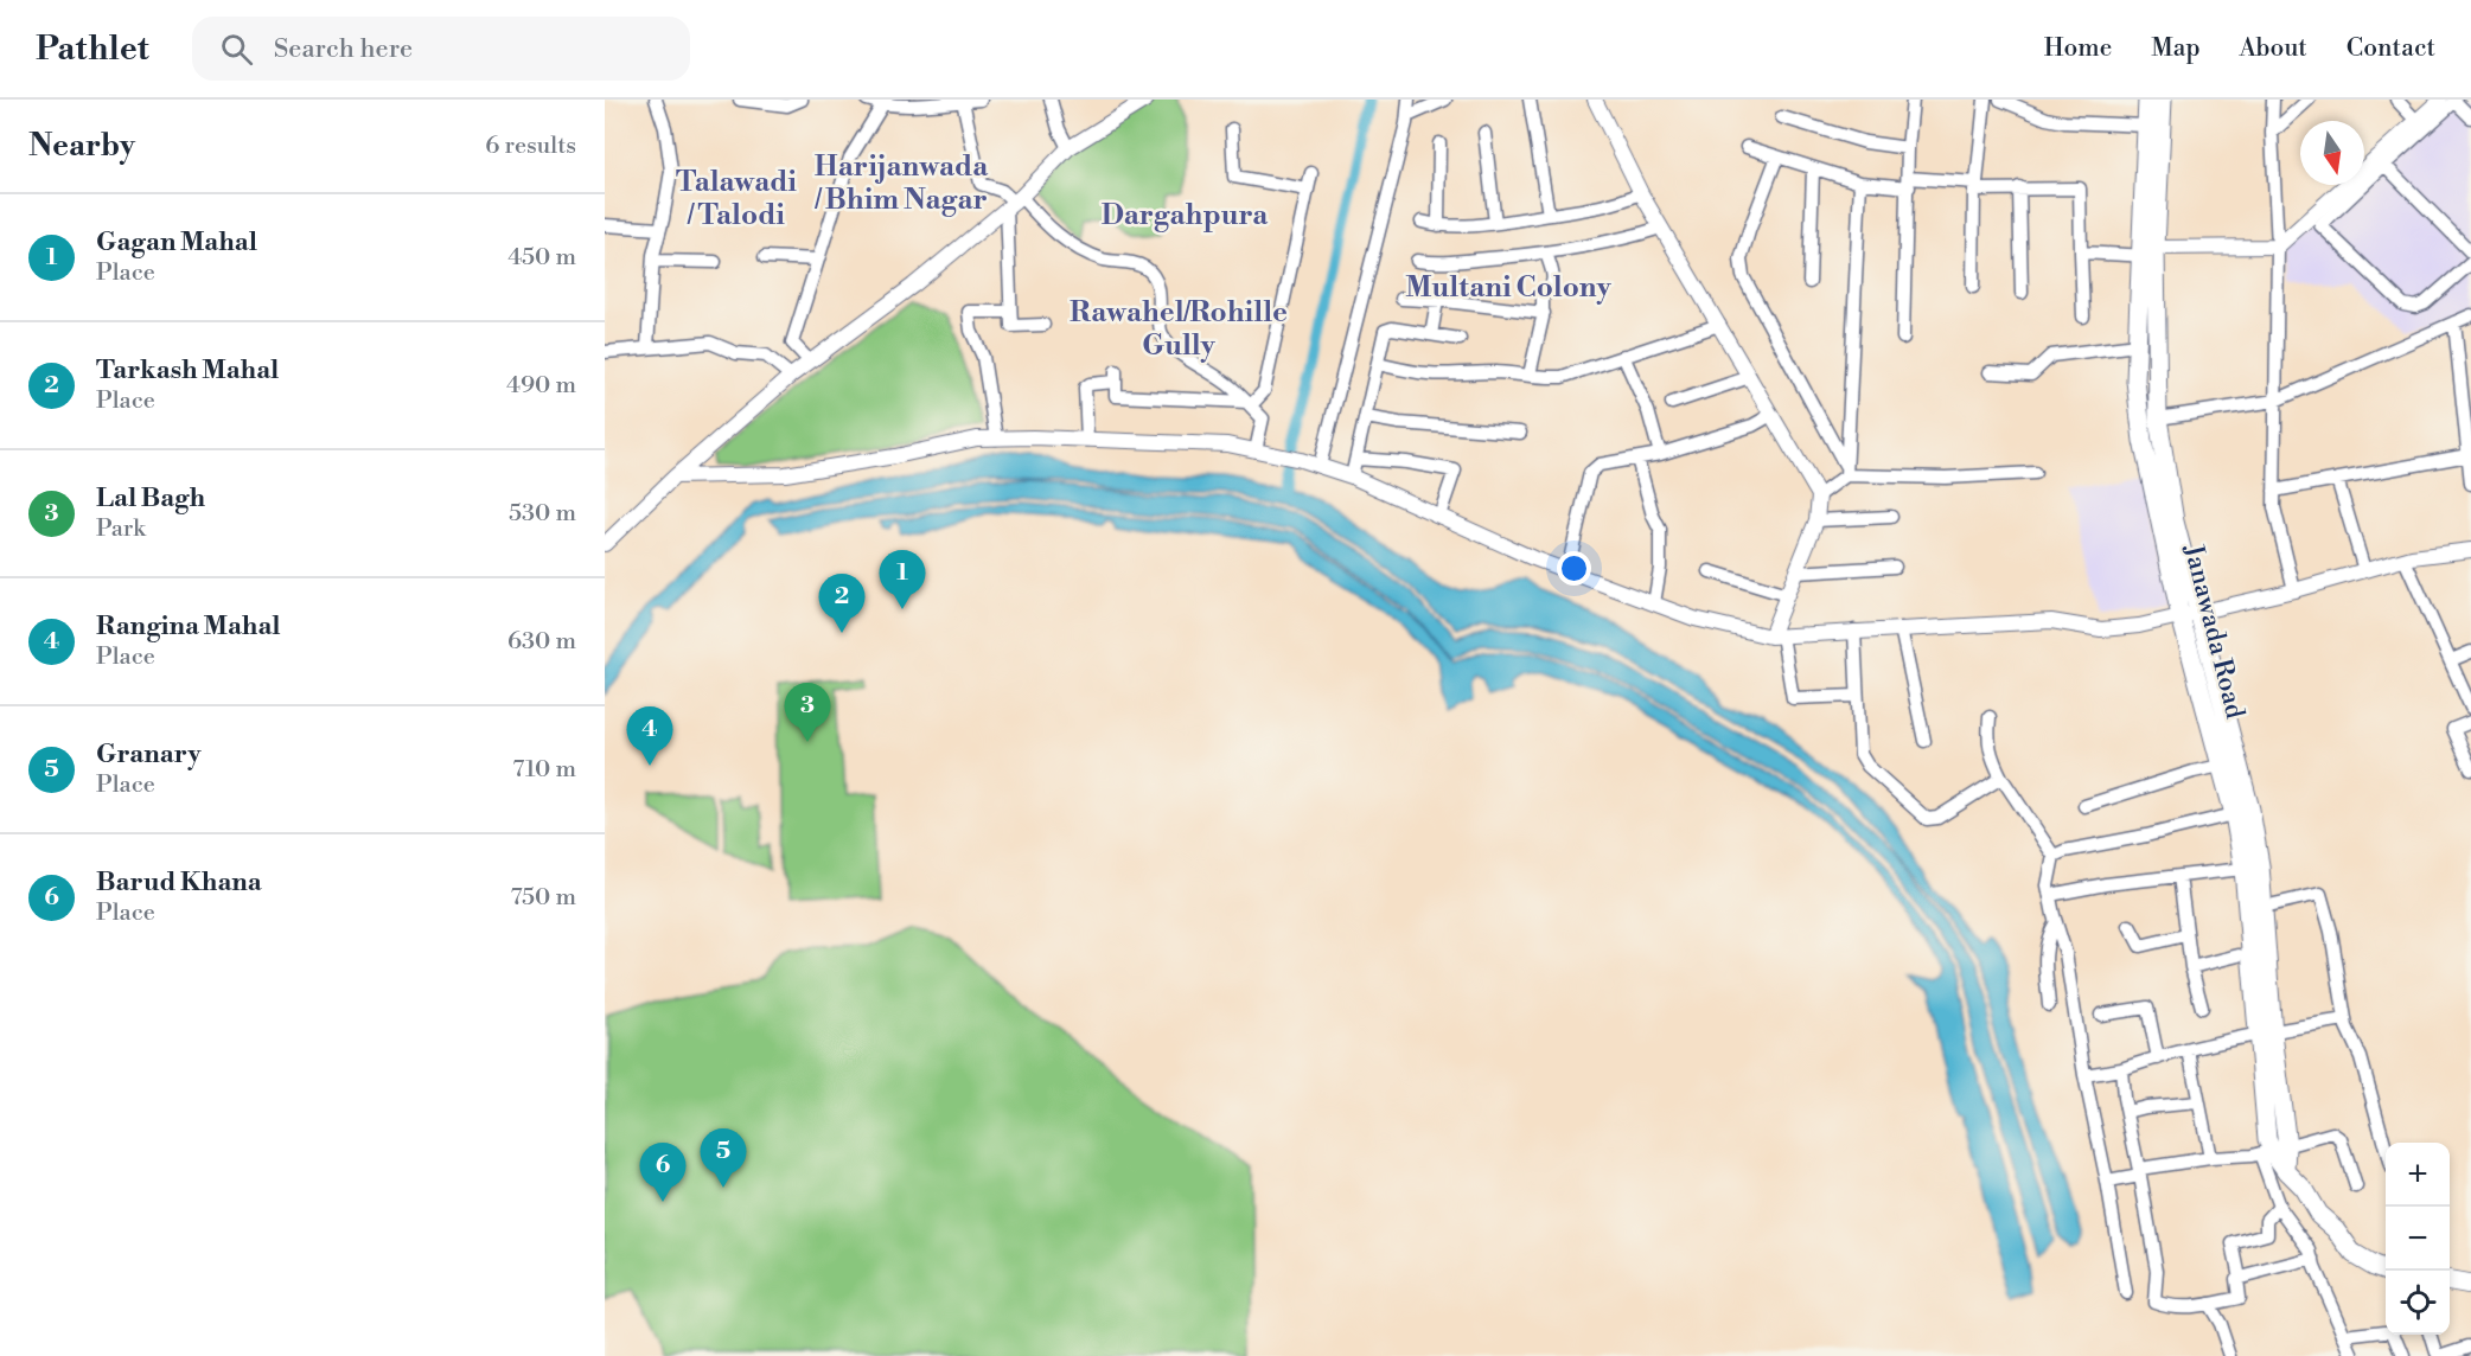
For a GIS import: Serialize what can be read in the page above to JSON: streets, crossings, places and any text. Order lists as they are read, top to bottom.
{
  "streets": {
    "main road": ["Janawada Road"]
  },
  "districts": [
    "Harijanwada / Bhim Nagar",
    "Talawadi / Talodi",
    "Dargahpura",
    "Multani Colony",
    "Rawahel/Rohille Gully"
  ],
  "north": "bottom",
  "page": {
    "header": "Pathlet",
    "search": "Search here",
    "nav": [
      "Home",
      "Map",
      "About",
      "Contact"
    ],
    "heading": ["Nearby", "6 results"],
    "list": [
      {
        "mark": "1",
        "name": "Gagan Mahal",
        "note": "Place",
        "value": "450 m"
      },
      {
        "mark": "2",
        "name": "Tarkash Mahal",
        "note": "Place",
        "value": "490 m"
      },
      {
        "mark": "3",
        "name": "Lal Bagh",
        "note": "Park",
        "value": "530 m"
      },
      {
        "mark": "4",
        "name": "Rangina Mahal",
        "note": "Place",
        "value": "630 m"
      },
      {
        "mark": "5",
        "name": "Granary",
        "note": "Place",
        "value": "710 m"
      },
      {
        "mark": "6",
        "name": "Barud Khana",
        "note": "Place",
        "value": "750 m"
      }
    ],
    "pins": [
      "1",
      "2",
      "3",
      "4",
      "5",
      "6"
    ],
    "map_buttons": ["+", "−"]
  }
}
